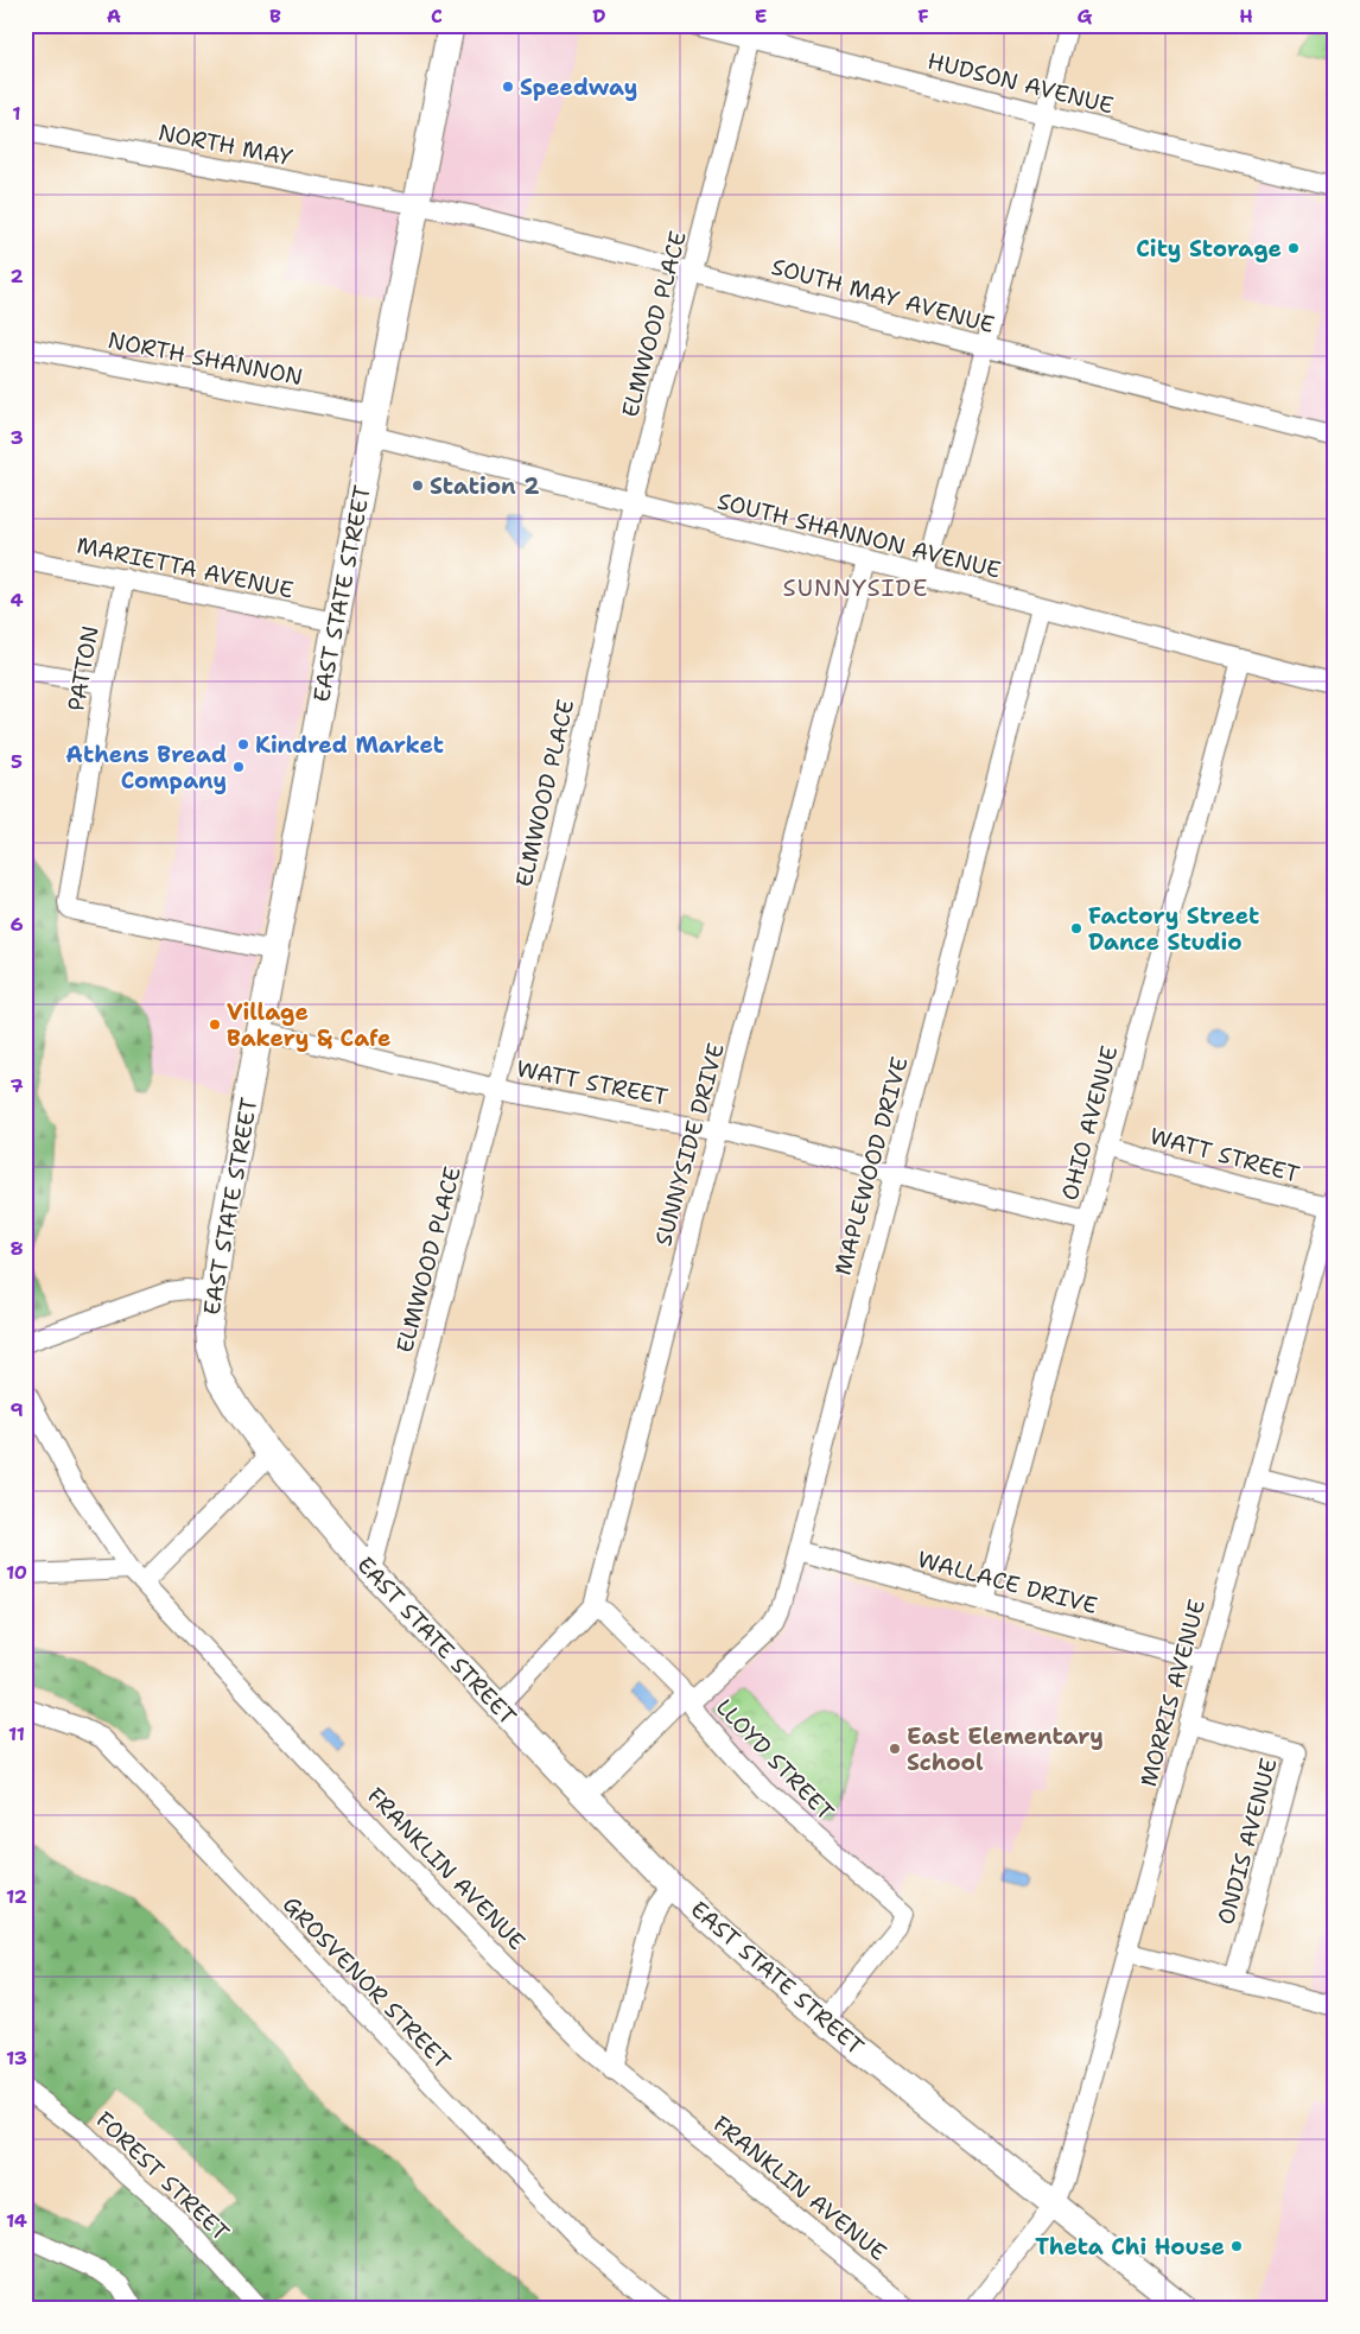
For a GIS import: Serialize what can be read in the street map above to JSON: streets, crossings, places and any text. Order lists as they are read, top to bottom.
{
  "streets": {
    "main road": ["EAST STATE STREET"],
    "street": [
      "HUDSON AVENUE",
      "NORTH MAY",
      "SOUTH MAY AVENUE",
      "ELMWOOD PLACE",
      "NORTH SHANNON",
      "SOUTH SHANNON AVENUE",
      "MARIETTA AVENUE",
      "PATTON",
      "WATT STREET",
      "OHIO AVENUE",
      "SUNNYSIDE DRIVE",
      "MAPLEWOOD DRIVE",
      "WALLACE DRIVE",
      "MORRIS AVENUE",
      "LLOYD STREET",
      "ONDIS AVENUE",
      "FRANKLIN AVENUE",
      "GROSVENOR STREET",
      "FOREST STREET"
    ]
  },
  "crossings": [
    ["HUDSON AVENUE", "ELMWOOD PLACE"],
    ["NORTH MAY", "SOUTH MAY AVENUE"],
    ["NORTH MAY", "EAST STATE STREET"],
    ["SOUTH MAY AVENUE", "ELMWOOD PLACE"],
    ["SOUTH MAY AVENUE", "EAST STATE STREET"],
    ["ELMWOOD PLACE", "SOUTH SHANNON AVENUE"],
    ["ELMWOOD PLACE", "EAST STATE STREET"],
    ["ELMWOOD PLACE", "WATT STREET"],
    ["NORTH SHANNON", "SOUTH SHANNON AVENUE"],
    ["NORTH SHANNON", "EAST STATE STREET"],
    ["SOUTH SHANNON AVENUE", "EAST STATE STREET"],
    ["SOUTH SHANNON AVENUE", "OHIO AVENUE"],
    ["SOUTH SHANNON AVENUE", "SUNNYSIDE DRIVE"],
    ["SOUTH SHANNON AVENUE", "MAPLEWOOD DRIVE"],
    ["MARIETTA AVENUE", "EAST STATE STREET"],
    ["MARIETTA AVENUE", "PATTON"],
    ["EAST STATE STREET", "PATTON"],
    ["EAST STATE STREET", "WATT STREET"],
    ["EAST STATE STREET", "SUNNYSIDE DRIVE"],
    ["EAST STATE STREET", "MAPLEWOOD DRIVE"],
    ["EAST STATE STREET", "MORRIS AVENUE"],
    ["EAST STATE STREET", "LLOYD STREET"],
    ["WATT STREET", "OHIO AVENUE"],
    ["WATT STREET", "SUNNYSIDE DRIVE"],
    ["WATT STREET", "MAPLEWOOD DRIVE"],
    ["WATT STREET", "MORRIS AVENUE"],
    ["OHIO AVENUE", "WALLACE DRIVE"],
    ["SUNNYSIDE DRIVE", "LLOYD STREET"],
    ["MAPLEWOOD DRIVE", "WALLACE DRIVE"],
    ["MAPLEWOOD DRIVE", "LLOYD STREET"],
    ["WALLACE DRIVE", "MORRIS AVENUE"],
    ["MORRIS AVENUE", "ONDIS AVENUE"]
  ],
  "districts": ["SUNNYSIDE"],
  "places": [
    "Speedway",
    "City Storage",
    "Station 2",
    "Kindred Market",
    "Athens Bread Company",
    "Factory Street Dance Studio",
    "Village Bakery & Cafe",
    "East Elementary School",
    "Theta Chi House"
  ],
  "grid": {
    "columns": [
      "A",
      "B",
      "C",
      "D",
      "E",
      "F",
      "G",
      "H"
    ],
    "rows": [
      "1",
      "2",
      "3",
      "4",
      "5",
      "6",
      "7",
      "8",
      "9",
      "10",
      "11",
      "12",
      "13",
      "14"
    ]
  }
}
